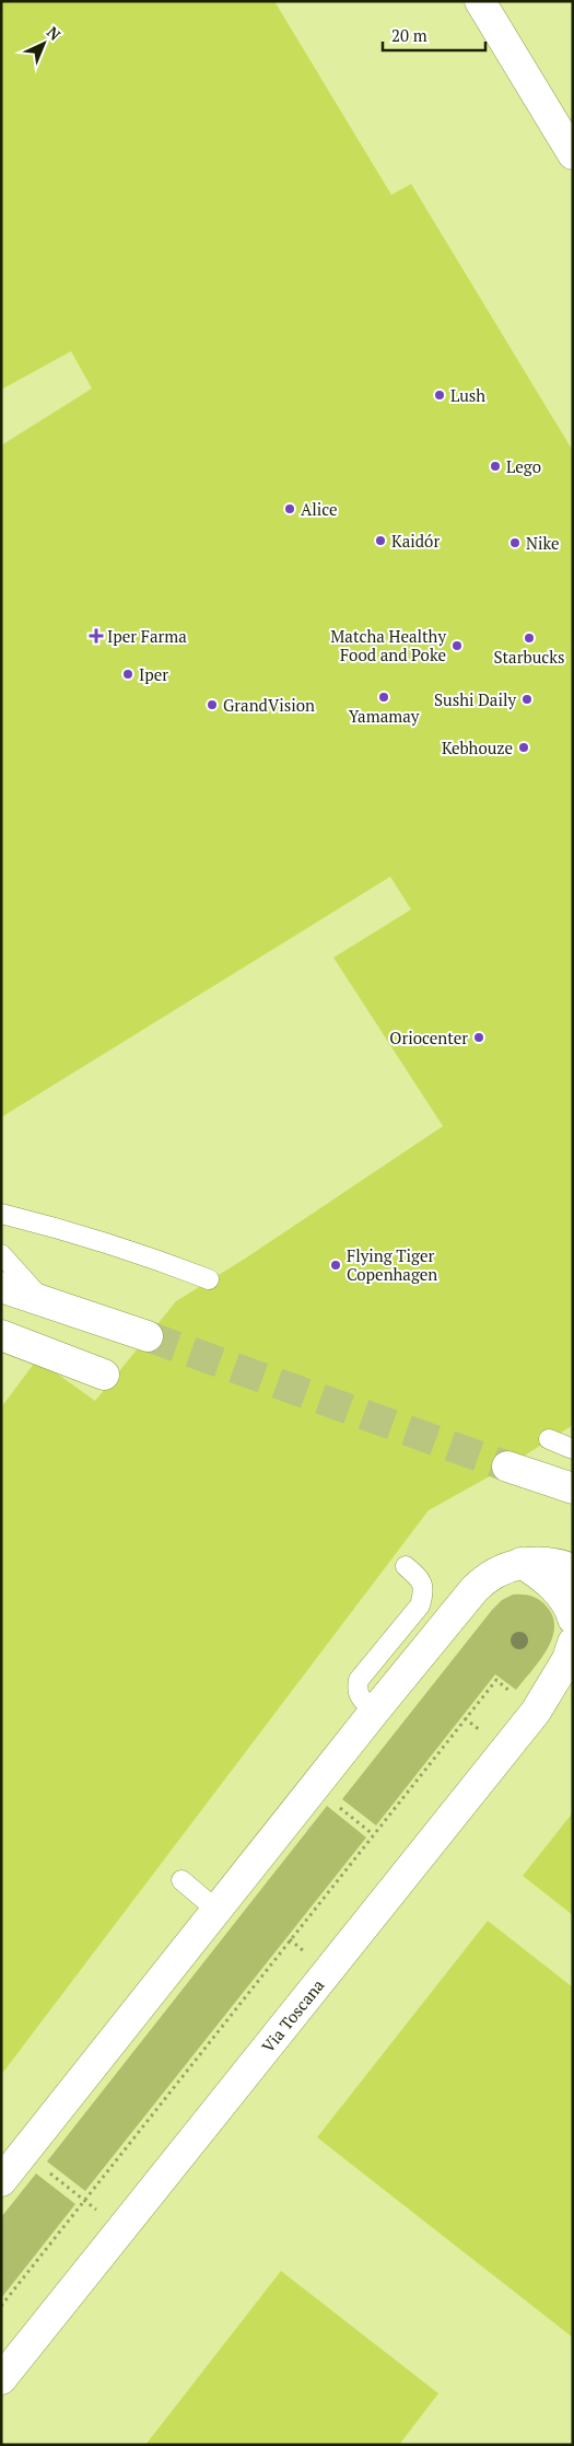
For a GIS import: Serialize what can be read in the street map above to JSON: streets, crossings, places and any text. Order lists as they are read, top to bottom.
{
  "streets": {
    "street": ["Via Toscana"]
  },
  "places": {
    "other": [
      "Lush",
      "Lego",
      "Alice",
      "Kaidór",
      "Nike",
      "Starbucks",
      "Matcha Healthy Food and Poke",
      "Iper",
      "Yamamay",
      "Sushi Daily",
      "GrandVision",
      "Kebhouze",
      "Oriocenter",
      "Flying Tiger Copenhagen"
    ],
    "health": ["Iper Farma"]
  },
  "scale_bar": "20 m",
  "north": "top right"
}
